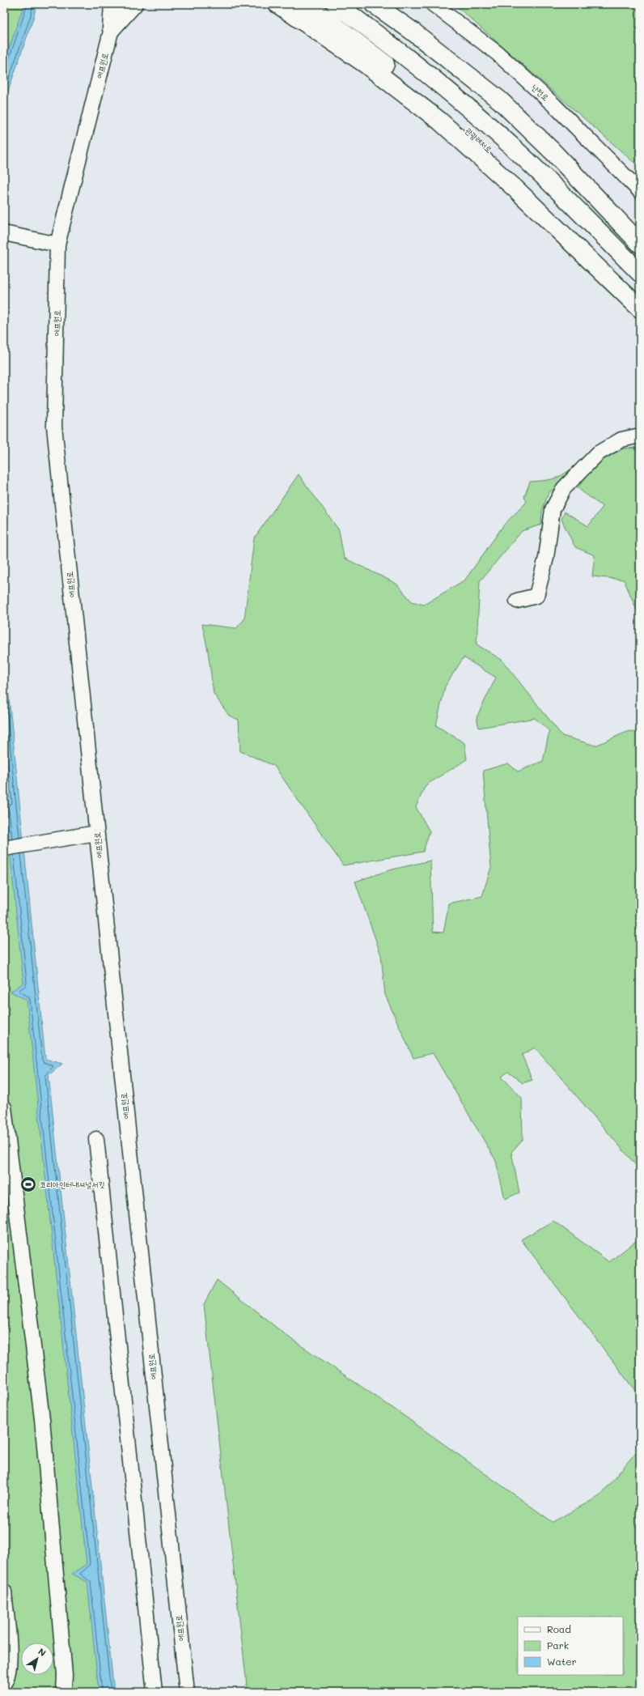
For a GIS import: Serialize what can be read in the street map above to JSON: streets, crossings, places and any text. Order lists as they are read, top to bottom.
{
  "streets": {
    "highway": ["관광레저로"],
    "street": ["에프원로", "난전로"]
  },
  "places": {
    "sports": ["코리아인터내셔널서킷"]
  },
  "legend": ["Road", "Park", "Water"],
  "north": "top right"
}
